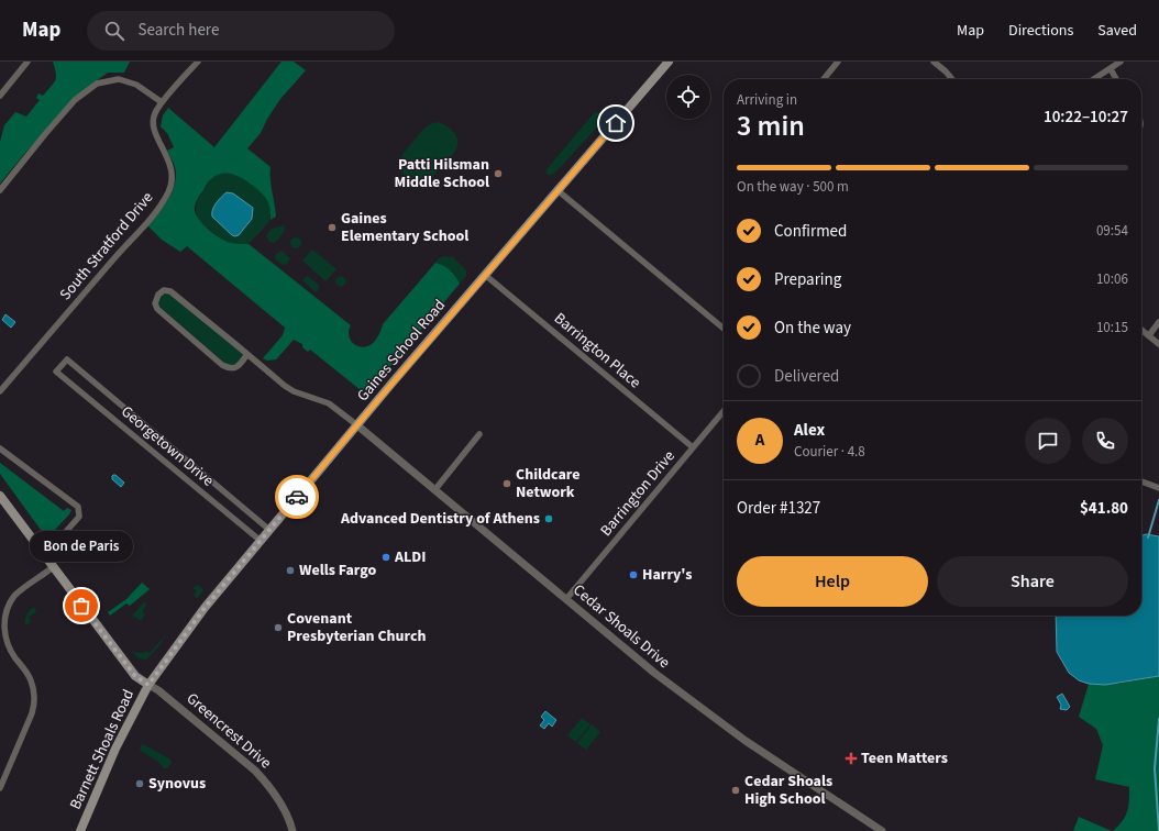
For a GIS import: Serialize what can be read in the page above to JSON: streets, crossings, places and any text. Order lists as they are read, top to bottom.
{
  "streets": {
    "main road": ["Gaines School Road", "Barnett Shoals Road"],
    "street": [
      "South Stratford Drive",
      "Barrington Place",
      "Georgetown Drive",
      "Barrington Drive",
      "Cedar Shoals Drive",
      "Greencrest Drive"
    ]
  },
  "crossings": [
    ["Gaines School Road", "Barrington Place"],
    ["Gaines School Road", "Georgetown Drive"],
    ["Gaines School Road", "Cedar Shoals Drive"],
    ["Gaines School Road", "Greencrest Drive"],
    ["Gaines School Road", "Barnett Shoals Road"],
    ["Barrington Place", "Barrington Drive"],
    ["Barrington Drive", "Cedar Shoals Drive"],
    ["Greencrest Drive", "Barnett Shoals Road"]
  ],
  "places": {
    "other": [
      "Patti Hilsman Middle School",
      "Gaines Elementary School",
      "Childcare Network",
      "Advanced Dentistry of Athens",
      "ALDI",
      "Wells Fargo",
      "Harry's",
      "Bon de Paris",
      "Covenant Presbyterian Church",
      "Synovus",
      "Cedar Shoals High School"
    ],
    "health": ["Teen Matters"]
  },
  "page": {
    "header": "Map",
    "search": "Search here",
    "nav": ["Map", "Directions", "Saved"],
    "heading": ["3 min", "Arriving in", "10:22–10:27"],
    "panel": [
      "Alex",
      "Courier · 4.8",
      "Order #1327",
      "$41.80"
    ],
    "bar": "On the way · 500 m",
    "list": [
      ["Confirmed", "09:54"],
      ["Preparing", "10:06"],
      ["On the way", "10:15"],
      "Delivered"
    ],
    "round": "A",
    "bubble": "Bon de Paris",
    "buttons": ["Help", "Share"]
  }
}
